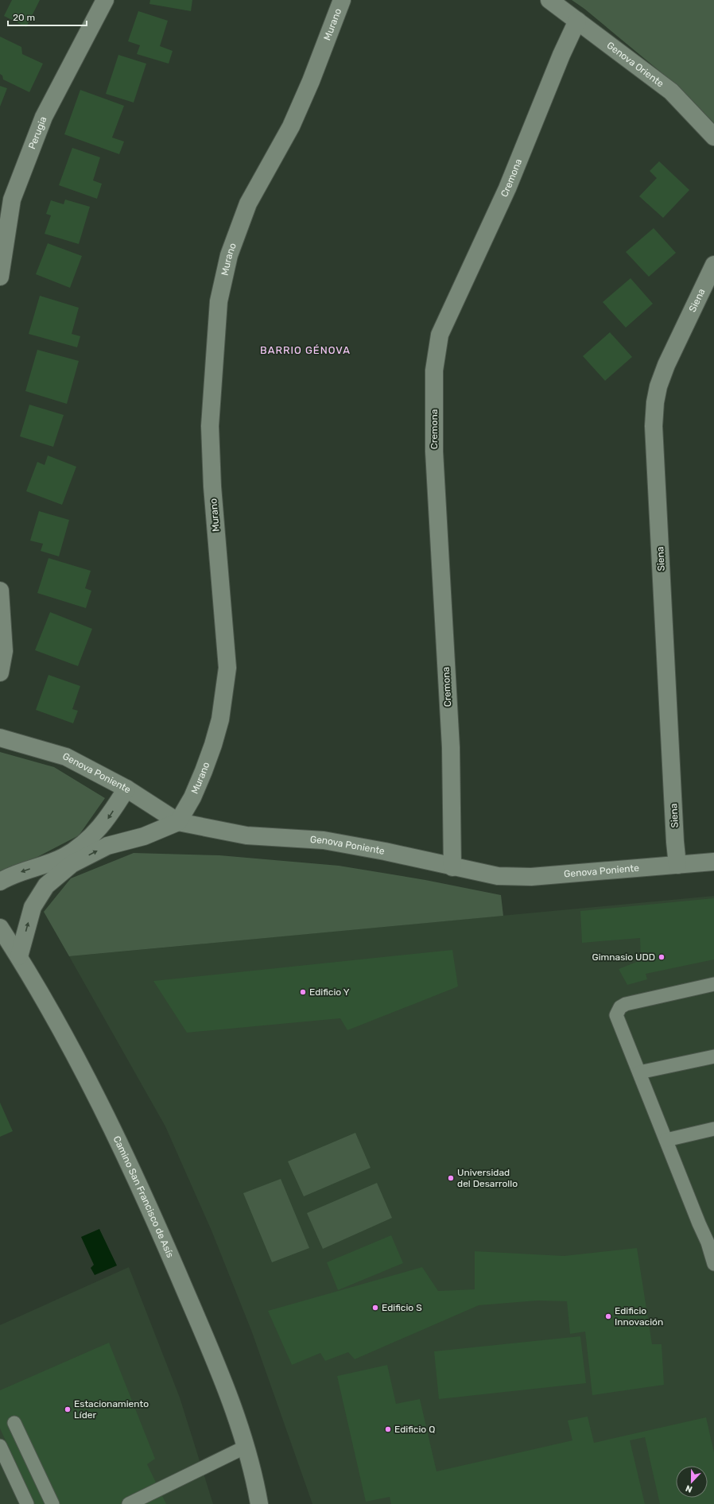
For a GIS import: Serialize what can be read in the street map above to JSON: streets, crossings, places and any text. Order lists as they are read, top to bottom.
{
  "streets": {
    "street": [
      "Murano",
      "Genova Oriente",
      "Perugia",
      "Cremona",
      "Siena",
      "Genova Poniente",
      "Camino San Francisco de Asís"
    ]
  },
  "crossings": [
    ["Murano", "Genova Poniente"],
    ["Genova Oriente", "Cremona"],
    ["Cremona", "Genova Poniente"],
    ["Siena", "Genova Poniente"]
  ],
  "districts": ["BARRIO GÉNOVA"],
  "places": [
    "Gimnasio UDD",
    "Edificio Y",
    "Universidad del Desarrollo",
    "Edificio S",
    "Edificio Innovación",
    "Estacionamiento Líder",
    "Edificio Q"
  ],
  "scale_bar": "20 m",
  "north": "bottom"
}
